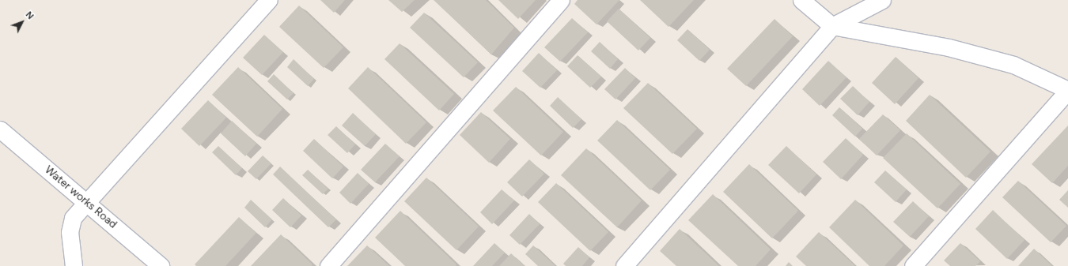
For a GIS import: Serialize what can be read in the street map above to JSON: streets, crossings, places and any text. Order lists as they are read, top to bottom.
{
  "streets": {
    "street": ["Water works Road"]
  },
  "north": "top right"
}
